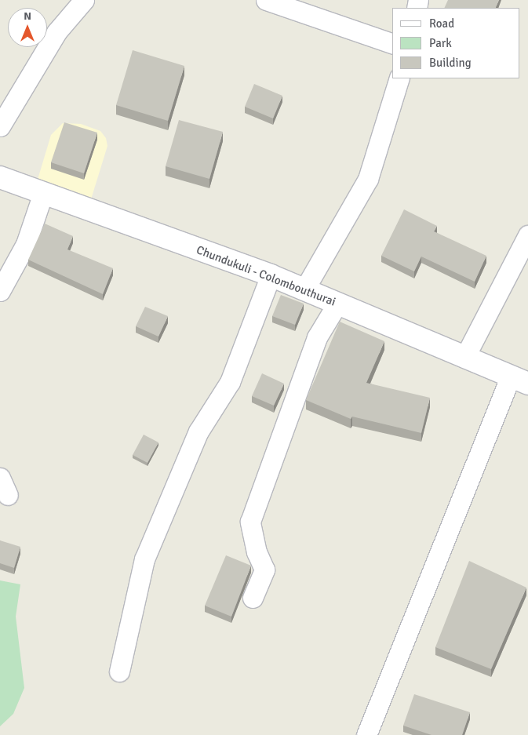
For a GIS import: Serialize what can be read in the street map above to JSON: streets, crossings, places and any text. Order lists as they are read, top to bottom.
{
  "streets": {
    "main road": ["Chundukuli - Colombouthurai"]
  },
  "legend": ["Road", "Park", "Building"],
  "north": "top"
}
